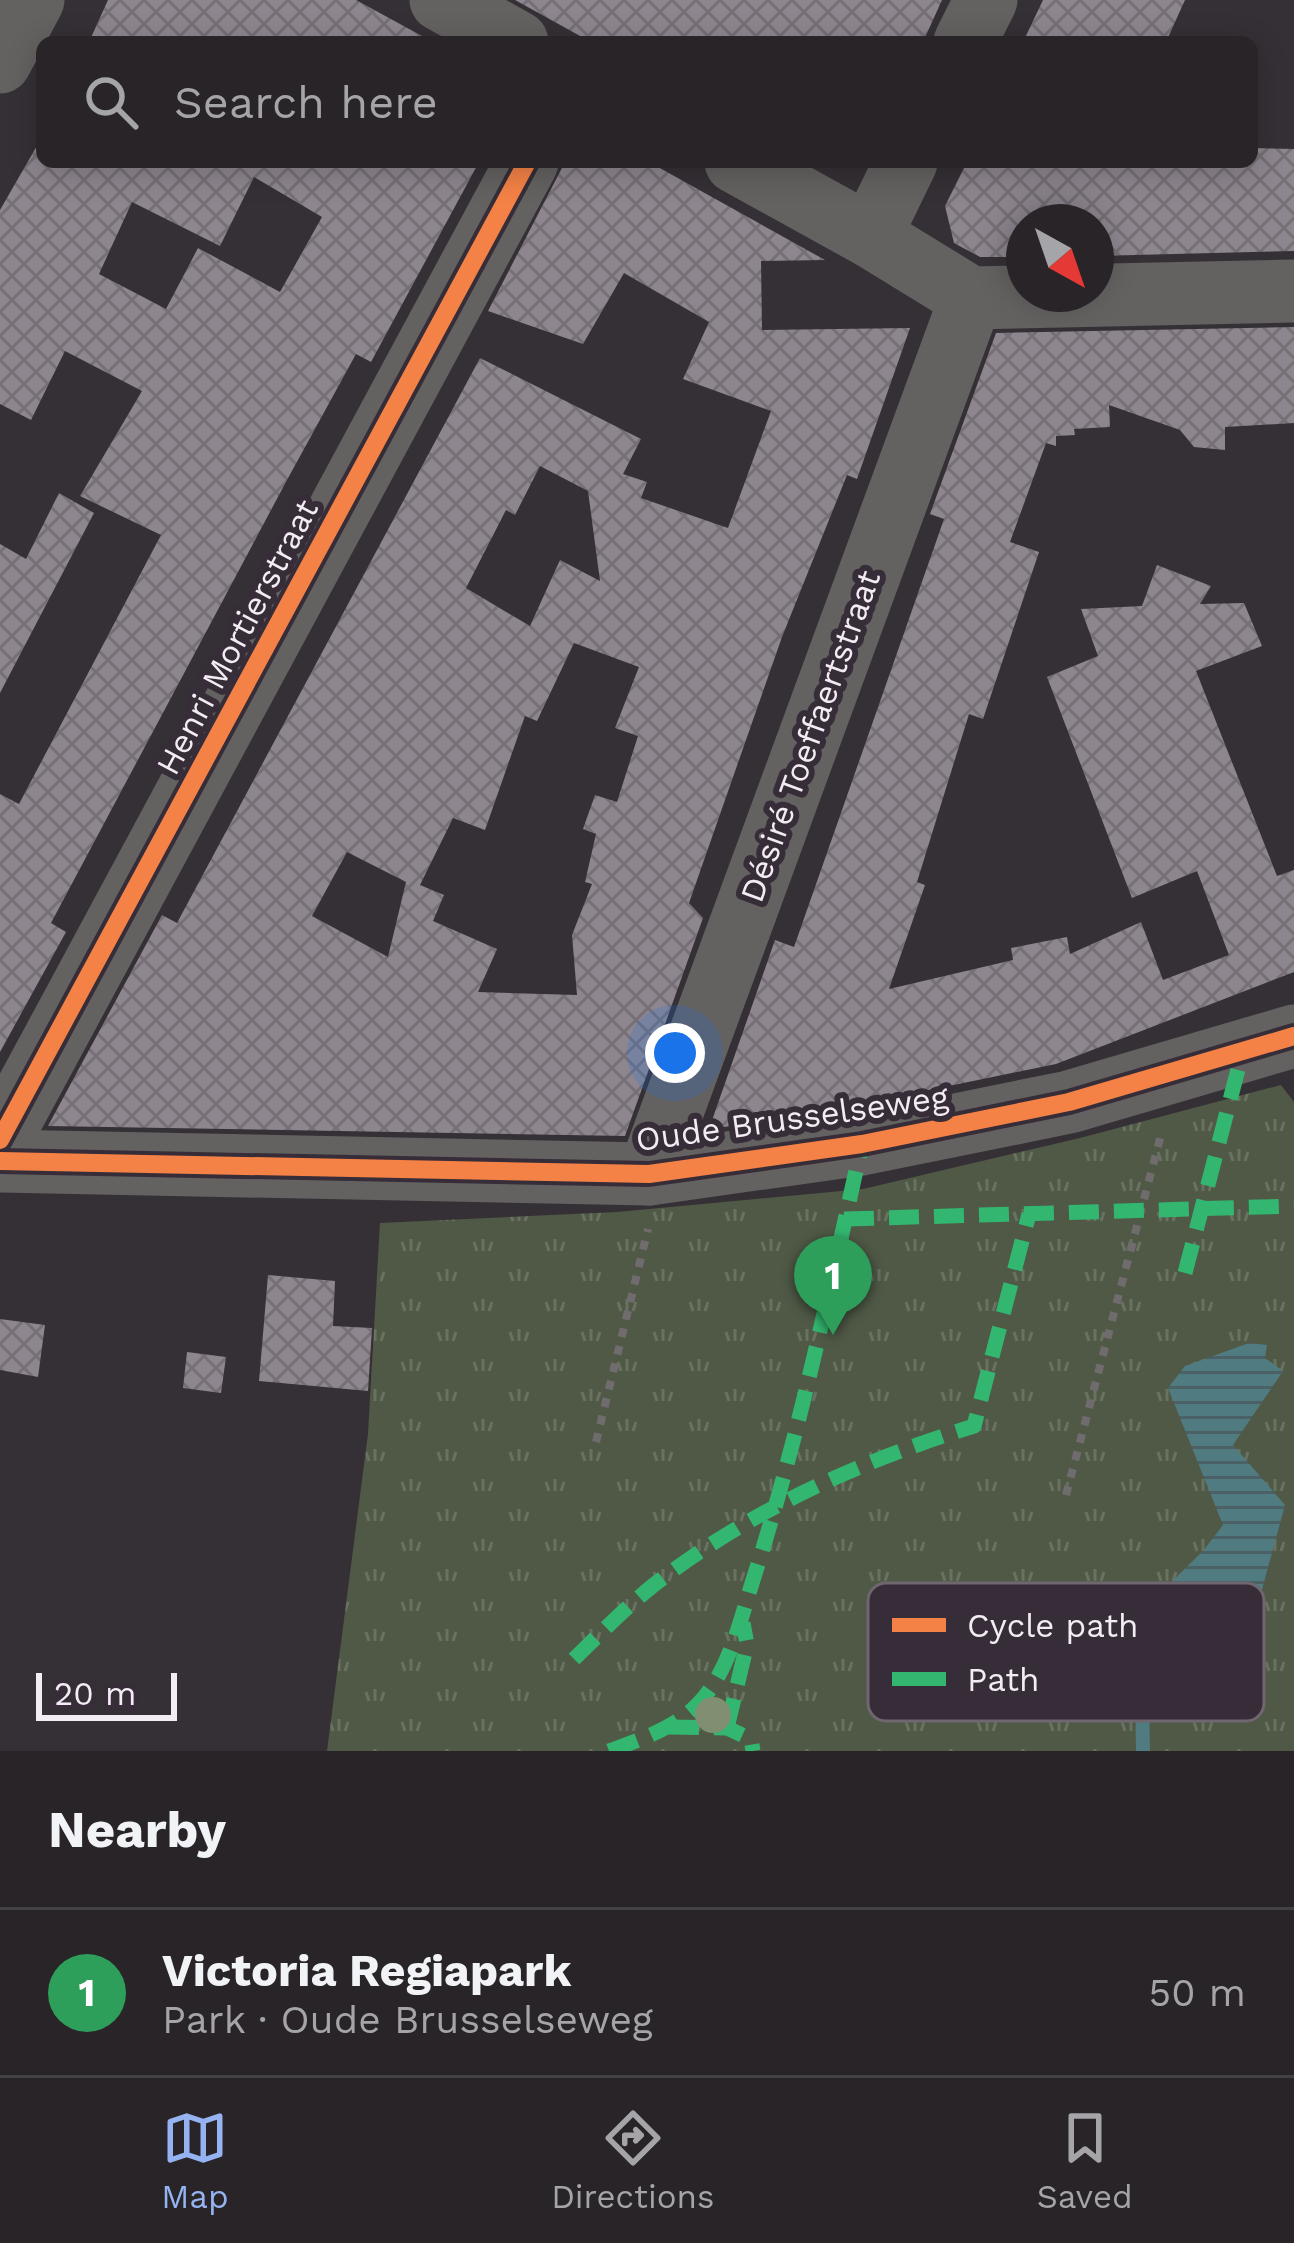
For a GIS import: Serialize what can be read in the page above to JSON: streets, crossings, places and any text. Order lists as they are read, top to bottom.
{
  "streets": {
    "street": ["Henri Mortierstraat", "Désiré Toeffaertstraat", "Oude Brusselseweg"]
  },
  "crossings": [
    ["Désiré Toeffaertstraat", "Oude Brusselseweg"]
  ],
  "legend": ["Cycle path", "Path"],
  "scale_bar": "20 m",
  "north": "bottom right",
  "page": {
    "search": "Search here",
    "pins": "1",
    "scale": "20 m",
    "heading": "Nearby",
    "list": [
      {
        "mark": "1",
        "name": "Victoria Regiapark",
        "note": "Park · Oude Brusselseweg",
        "value": "50 m"
      }
    ],
    "nav": ["Map", "Directions", "Saved"]
  }
}
